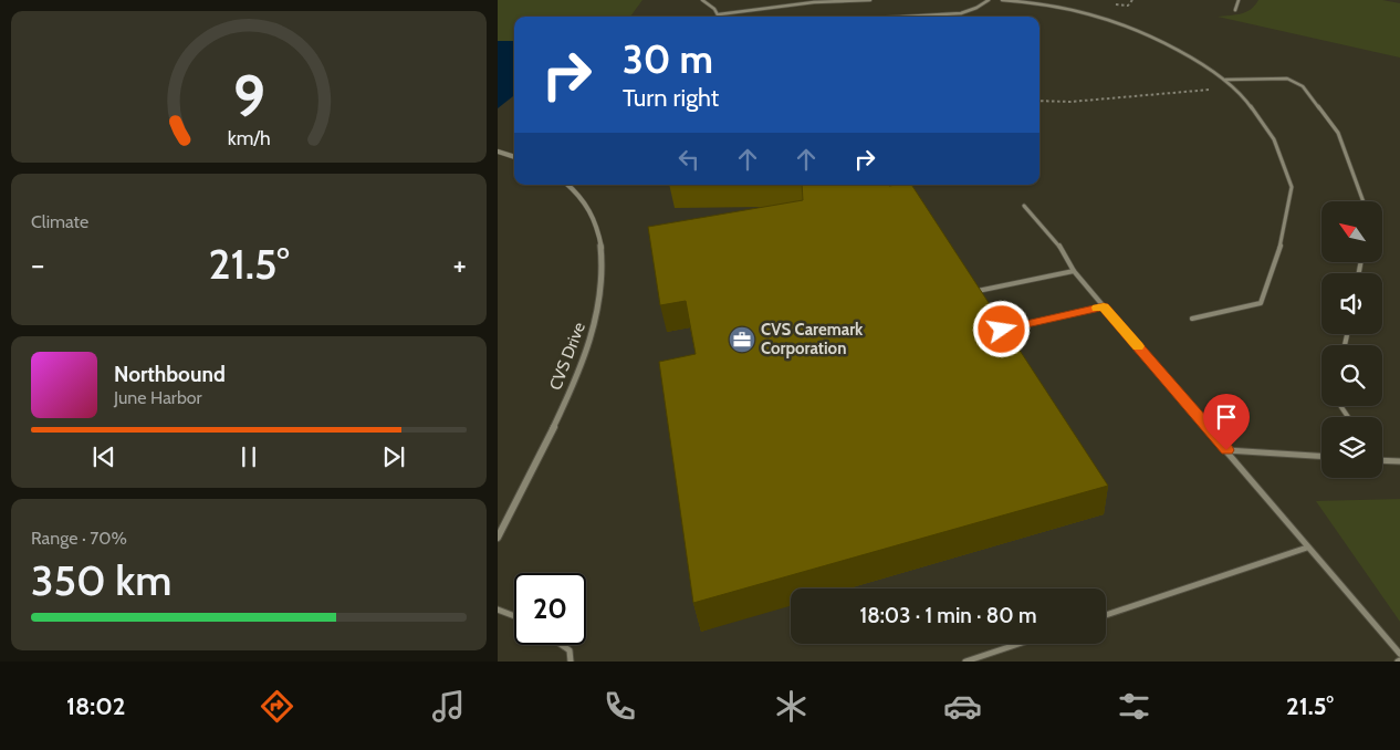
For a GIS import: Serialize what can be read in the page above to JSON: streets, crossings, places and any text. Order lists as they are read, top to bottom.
{
  "streets": {
    "street": ["CVS Drive"]
  },
  "places": {
    "office": ["CVS Caremark Corporation"]
  },
  "north": "top left",
  "page": {
    "turn": ["30 m", "Turn right"],
    "tile": [
      "Climate",
      ["Range · 70%", "350 km"]
    ],
    "heat": ["−", "21.5°", "+"],
    "song": ["Northbound", "June Harbor"],
    "limit": "20",
    "trip": "18:03 · 1 min · 80 m",
    "tabs": ["18:02", "21.5°"],
    "gauge": ["9", "km/h"]
  }
}
